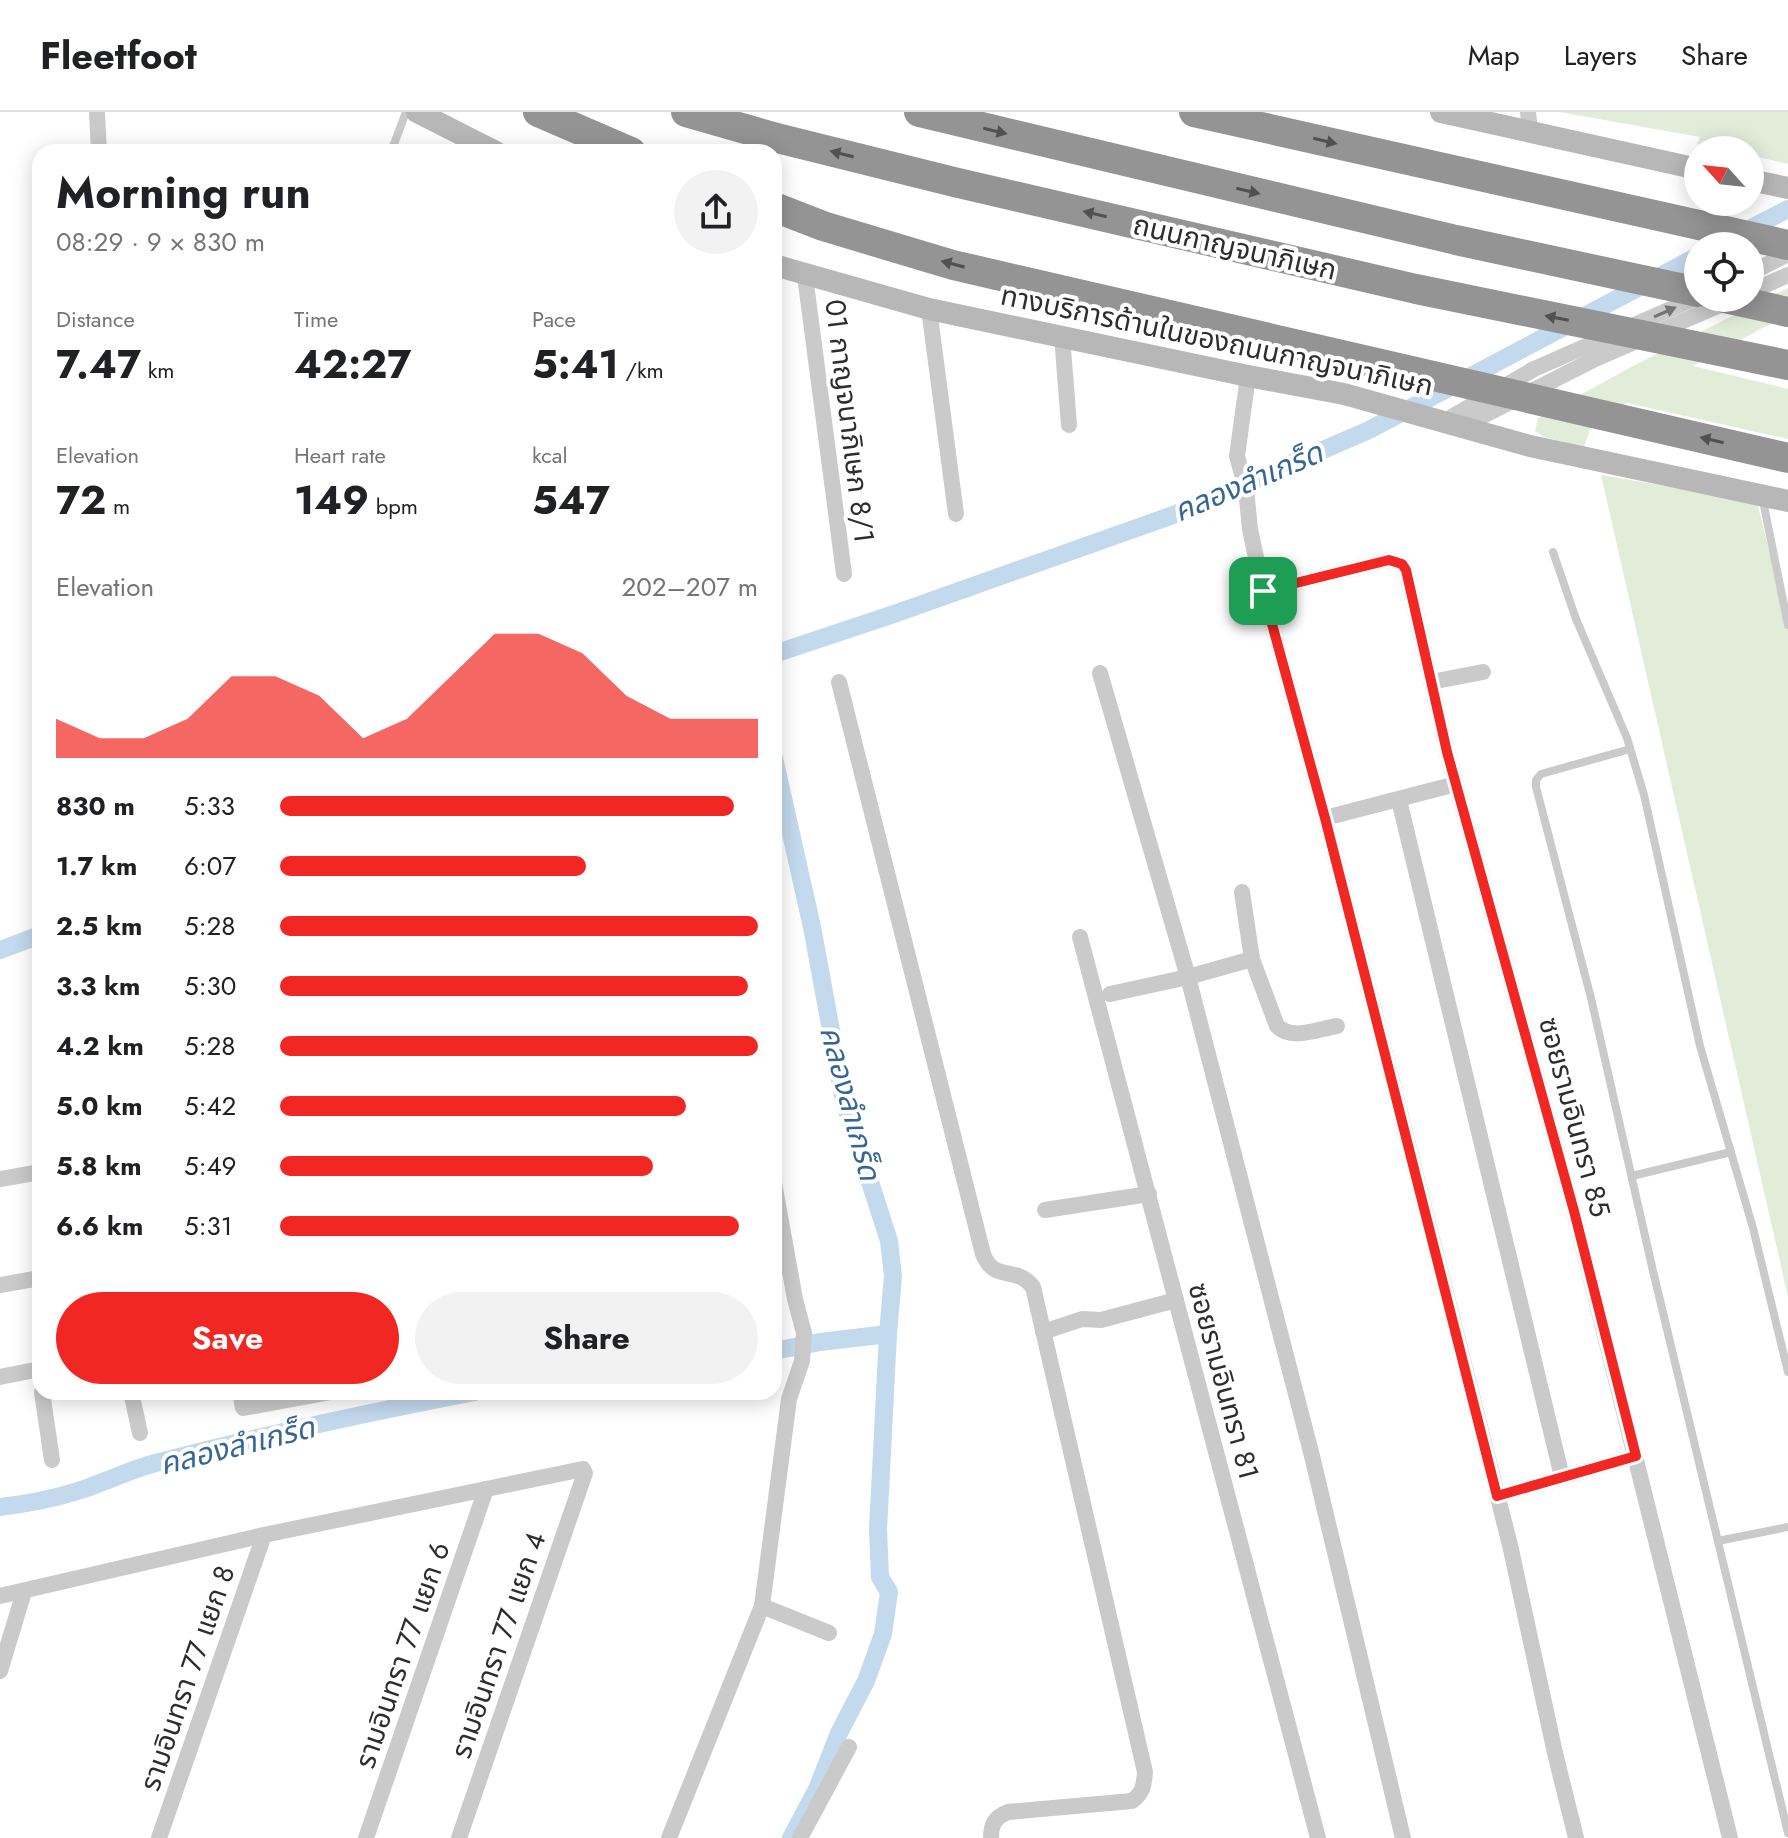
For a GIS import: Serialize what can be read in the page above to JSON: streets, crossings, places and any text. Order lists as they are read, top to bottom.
{
  "streets": {
    "highway": ["ถนนกาญจนาภิเษก"],
    "main road": ["ทางบริการด้านในของถนนกาญจนาภิเษก"],
    "street": [
      "01 กาญจนาภิเษก 8/1",
      "ซอยรามอินทรา 85",
      "ซอยรามอินทรา 81",
      "รามอินทรา 77 แยก 4",
      "รามอินทรา 77 แยก 6",
      "รามอินทรา 77 แยก 8"
    ]
  },
  "crossings": [
    ["ทางบริการด้านในของถนนกาญจนาภิเษก", "01 กาญจนาภิเษก 8/1"],
    ["รามอินทรา 77 แยก 4", "รามอินทรา 77 แยก 6"]
  ],
  "water": ["คลองลำเกร็ด"],
  "north": "top left",
  "page": {
    "header": "Fleetfoot",
    "nav": ["Map", "Layers", "Share"],
    "heading": ["Morning run", "08:29 · 9 × 830 m"],
    "stats": [
      ["Distance", "7.47 km"],
      ["Time", "42:27"],
      ["Pace", "5:41 /km"],
      ["Elevation", "72 m"],
      ["Heart rate", "149 bpm"],
      ["kcal", "547"]
    ],
    "chart": ["Elevation", "202–207 m"],
    "list": [
      {
        "name": "830 m",
        "note": "5:33"
      },
      {
        "name": "1.7 km",
        "note": "6:07"
      },
      {
        "name": "2.5 km",
        "note": "5:28"
      },
      {
        "name": "3.3 km",
        "note": "5:30"
      },
      {
        "name": "4.2 km",
        "note": "5:28"
      },
      {
        "name": "5.0 km",
        "note": "5:42"
      },
      {
        "name": "5.8 km",
        "note": "5:49"
      },
      {
        "name": "6.6 km",
        "note": "5:31"
      }
    ],
    "buttons": ["Save", "Share"]
  }
}
